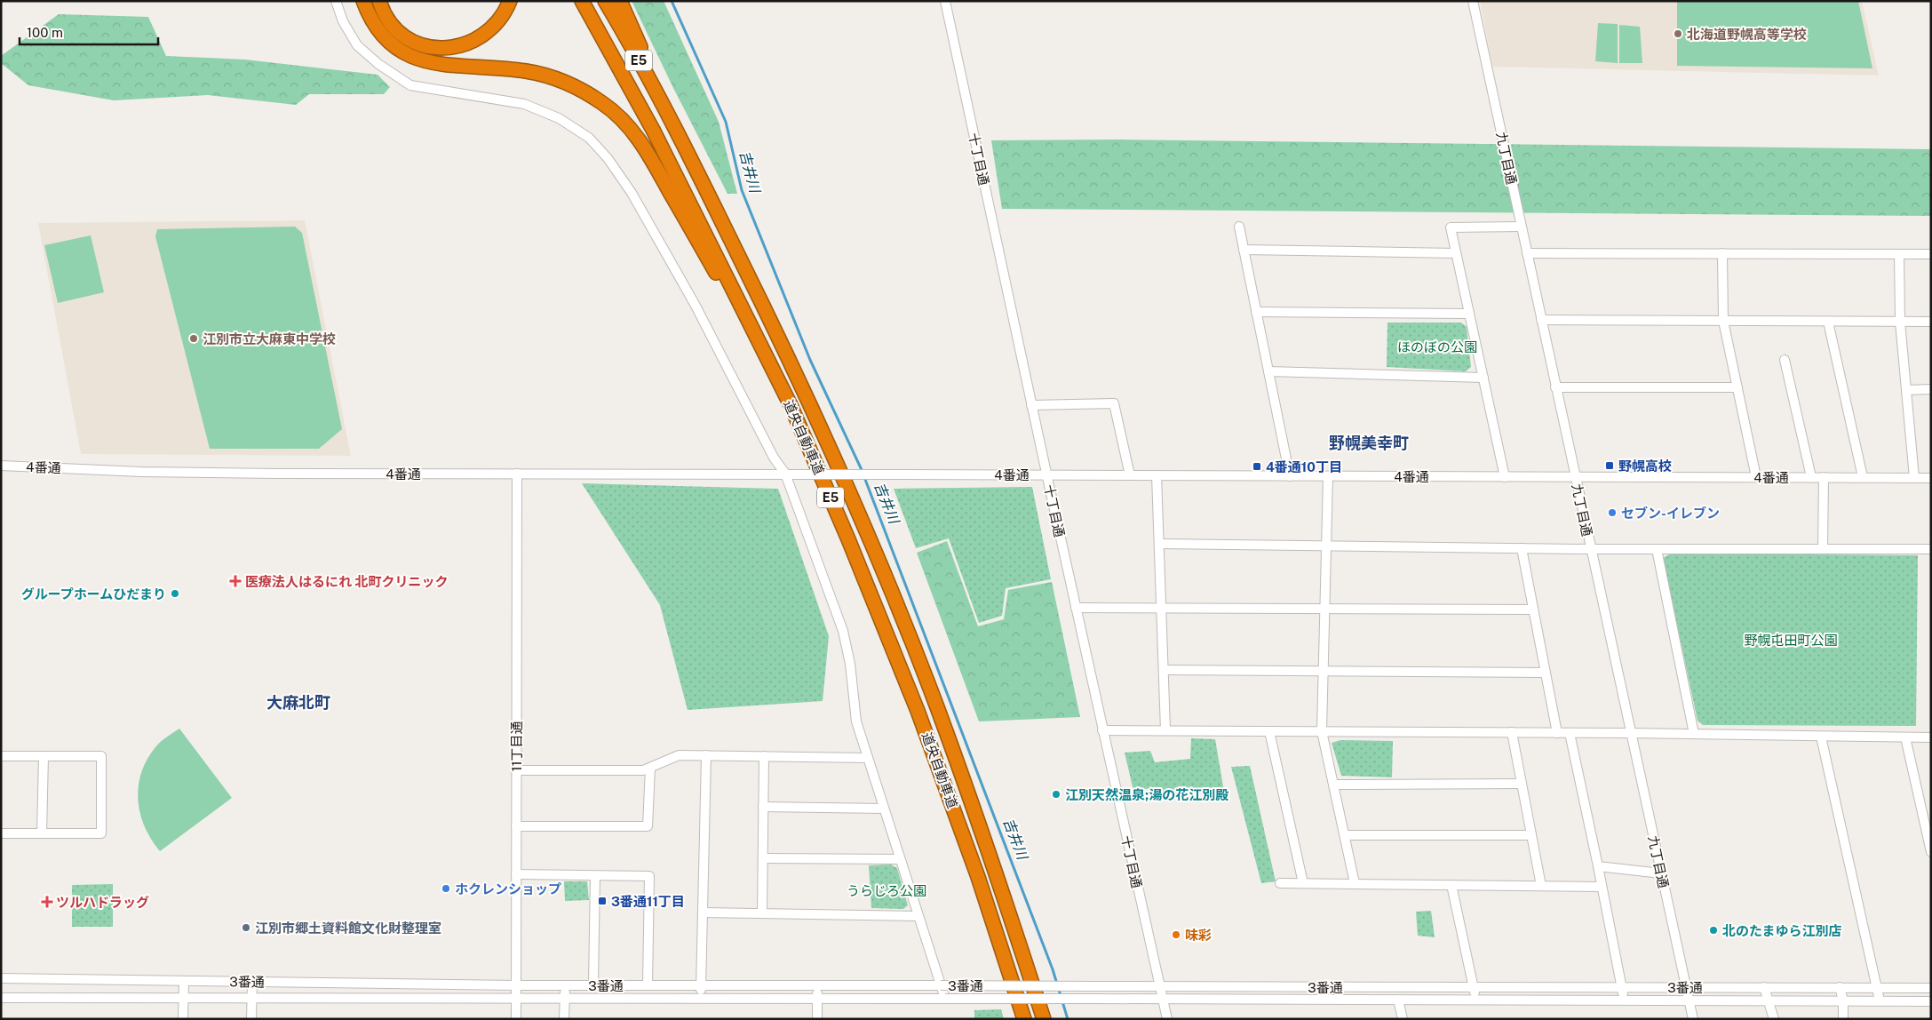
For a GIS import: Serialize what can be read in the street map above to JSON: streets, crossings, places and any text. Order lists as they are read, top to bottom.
{
  "streets": {
    "highway": ["E5", "道央自動車道"],
    "street": [
      "九丁目通",
      "十丁目通",
      "4番通",
      "11丁目通",
      "3番通"
    ]
  },
  "crossings": [
    ["九丁目通", "4番通"],
    ["九丁目通", "3番通"],
    ["十丁目通", "4番通"],
    ["十丁目通", "3番通"],
    ["4番通", "11丁目通"],
    ["11丁目通", "3番通"]
  ],
  "districts": ["野幌美幸町", "大麻北町"],
  "water": ["吉井川"],
  "parks": ["ほのぼの公園", "野幌屯田町公園", "うらじろ公園"],
  "places": {
    "other": [
      "北海道野幌高等学校",
      "江別市立大麻東中学校",
      "セブン-イレブン",
      "グループホームひだまり",
      "江別天然温泉;湯の花江別殿",
      "ホクレンショップ",
      "江別市郷土資料館文化財整理室",
      "北のたまゆら江別店",
      "味彩"
    ],
    "transit": ["野幌高校", "4番通10丁目", "3番通11丁目"],
    "health": ["医療法人はるにれ 北町クリニック", "ツルハドラッグ"]
  },
  "scale_bar": "100 m"
}
